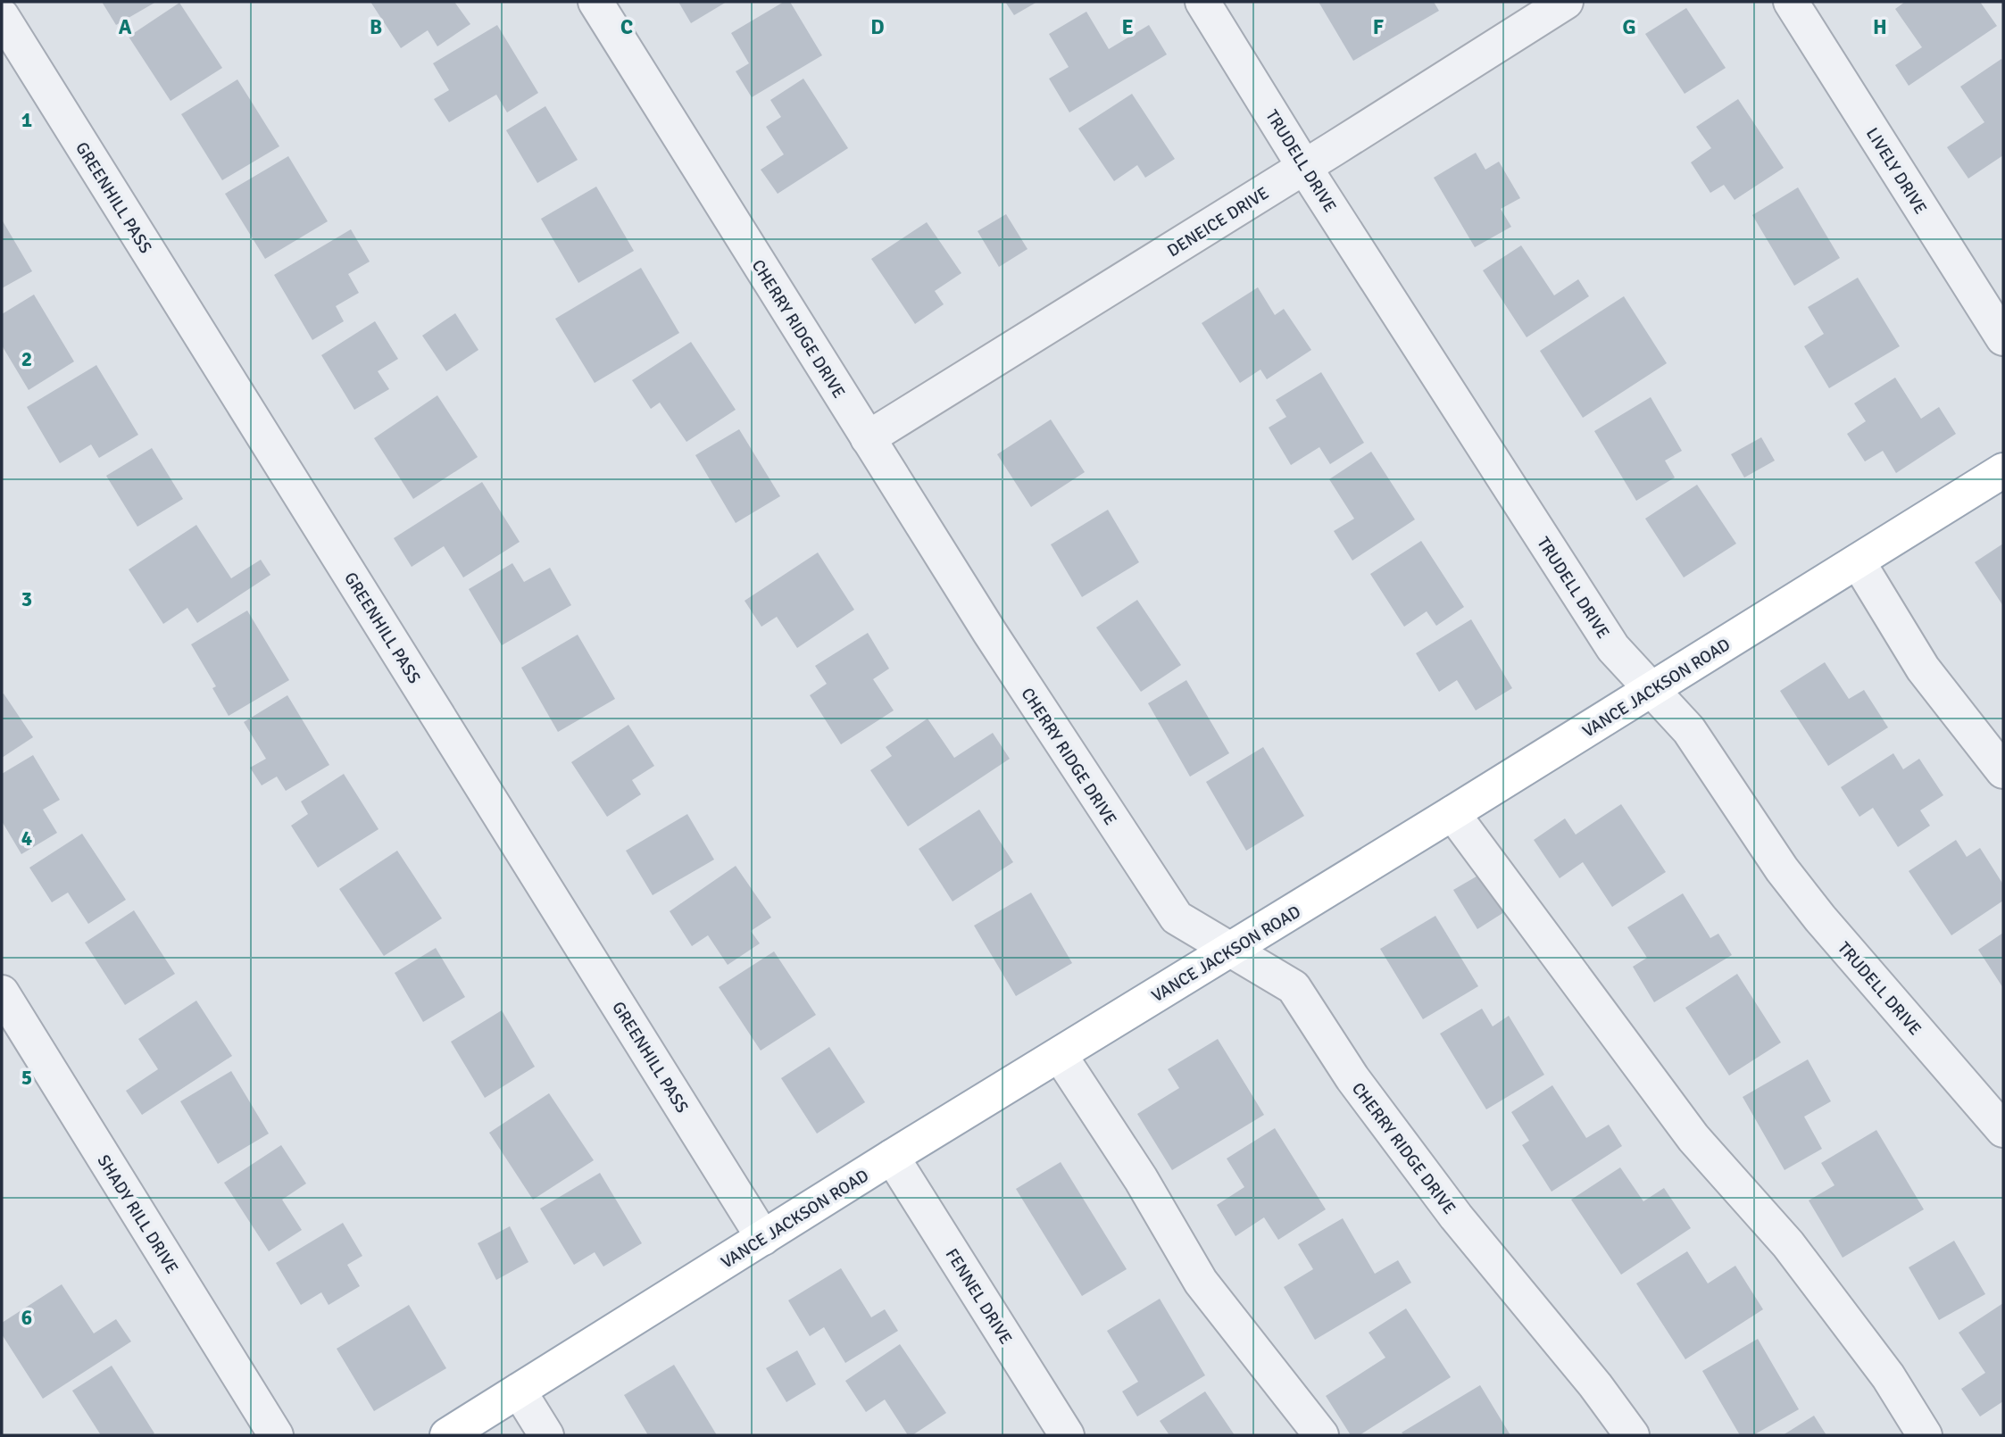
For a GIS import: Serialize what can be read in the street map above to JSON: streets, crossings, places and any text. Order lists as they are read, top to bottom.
{
  "streets": {
    "main road": ["VANCE JACKSON ROAD"],
    "street": [
      "TRUDELL DRIVE",
      "LIVELY DRIVE",
      "GREENHILL PASS",
      "DENEICE DRIVE",
      "CHERRY RIDGE DRIVE",
      "SHADY RILL DRIVE",
      "FENNEL DRIVE"
    ]
  },
  "crossings": [
    ["TRUDELL DRIVE", "DENEICE DRIVE"],
    ["TRUDELL DRIVE", "VANCE JACKSON ROAD"],
    ["GREENHILL PASS", "VANCE JACKSON ROAD"],
    ["DENEICE DRIVE", "CHERRY RIDGE DRIVE"],
    ["CHERRY RIDGE DRIVE", "VANCE JACKSON ROAD"],
    ["VANCE JACKSON ROAD", "FENNEL DRIVE"]
  ],
  "grid": {
    "columns": [
      "A",
      "B",
      "C",
      "D",
      "E",
      "F",
      "G",
      "H"
    ],
    "rows": [
      "1",
      "2",
      "3",
      "4",
      "5",
      "6"
    ]
  }
}
